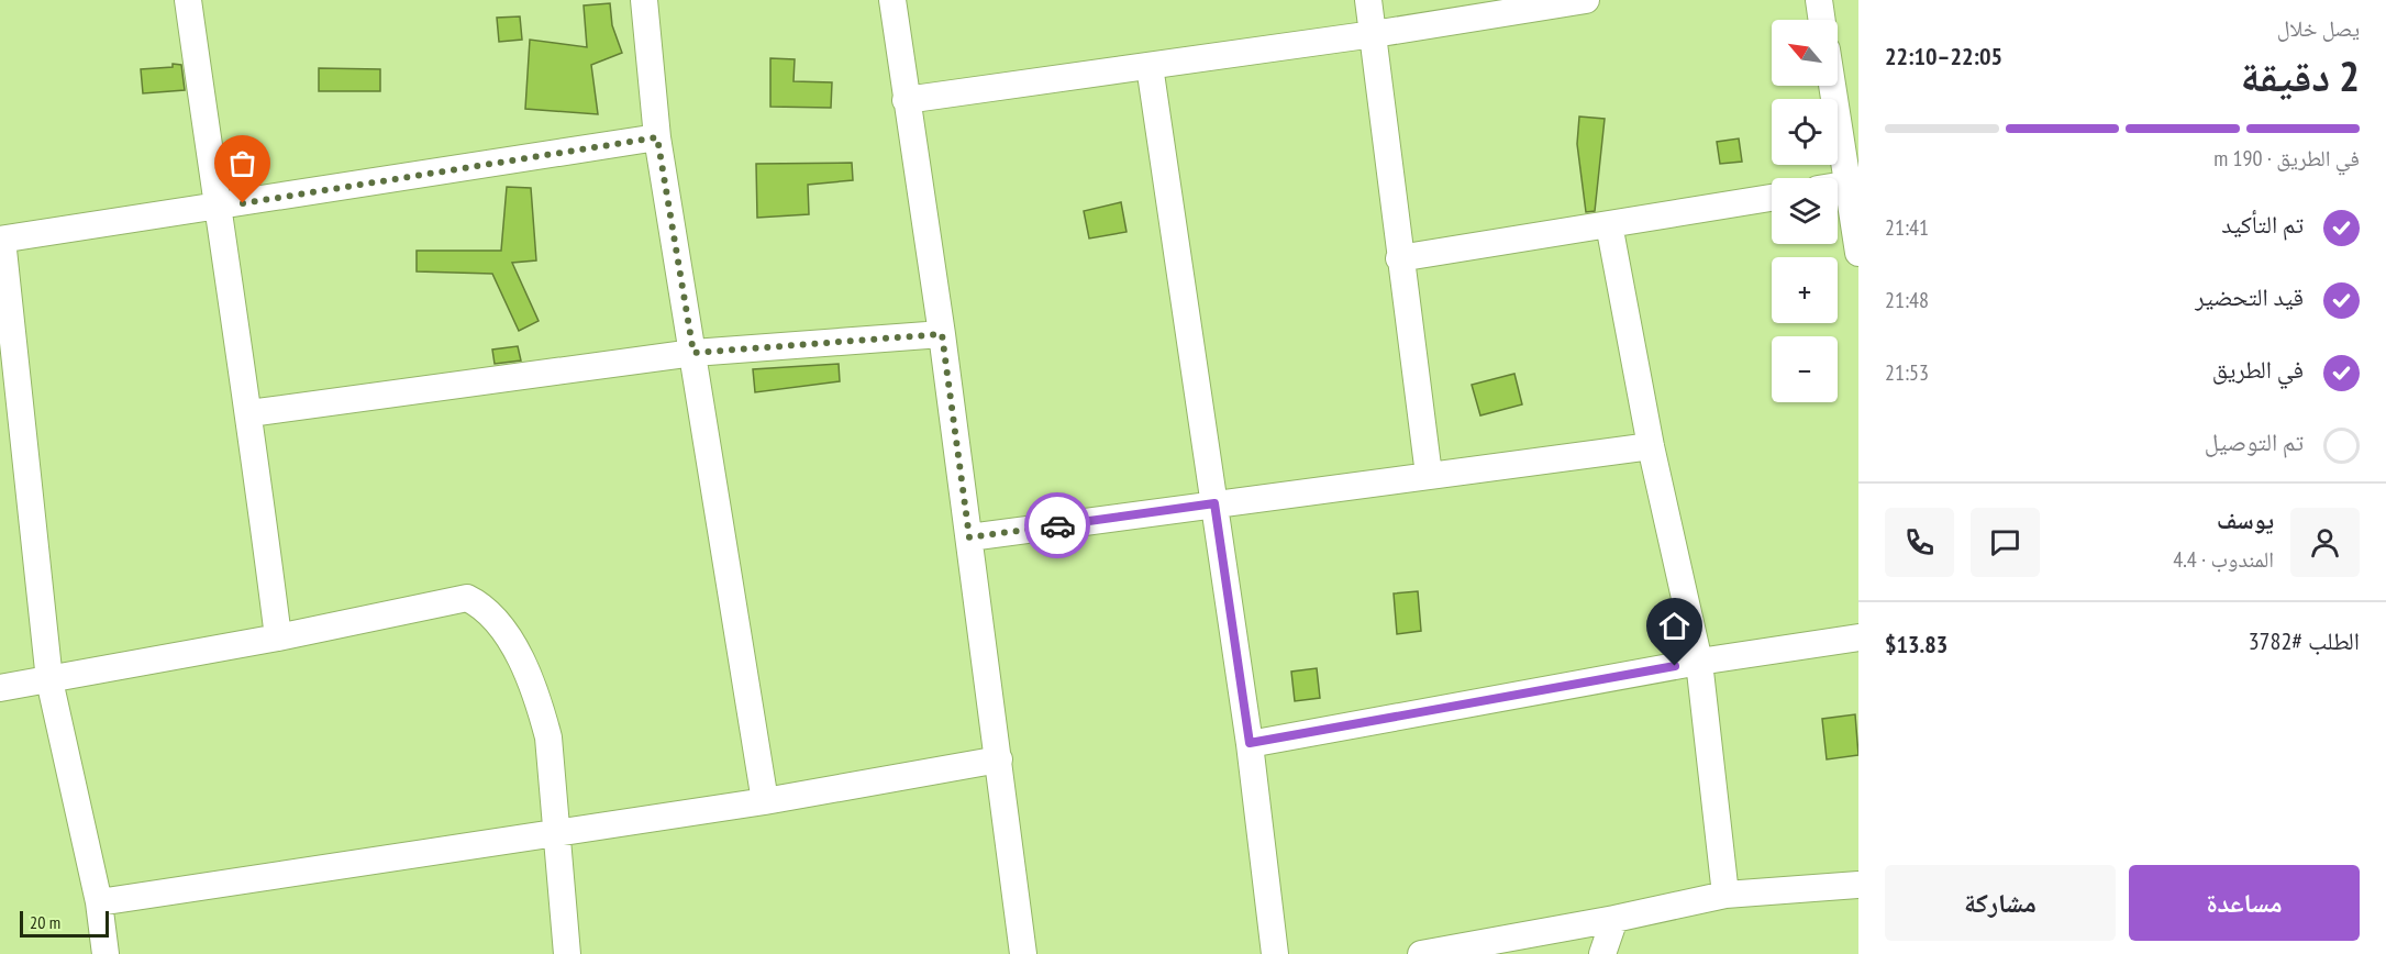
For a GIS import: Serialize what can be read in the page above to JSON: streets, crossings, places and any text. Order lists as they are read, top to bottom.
{
  "scale_bar": "20 m",
  "north": "top left",
  "page": {
    "heading": ["2 دقيقة", "يصل خلال", "22:05–22:10"],
    "panel": [
      "يوسف",
      "المندوب · 4.4",
      "الطلب #3782",
      "$13.83"
    ],
    "map_buttons": ["+", "−"],
    "bar": "في الطريق · 190 m",
    "list": [
      ["تم التأكيد", "21:41"],
      ["قيد التحضير", "21:48"],
      ["في الطريق", "21:53"],
      "تم التوصيل"
    ],
    "buttons": ["مساعدة", "مشاركة"],
    "scale": "20 m"
  }
}
